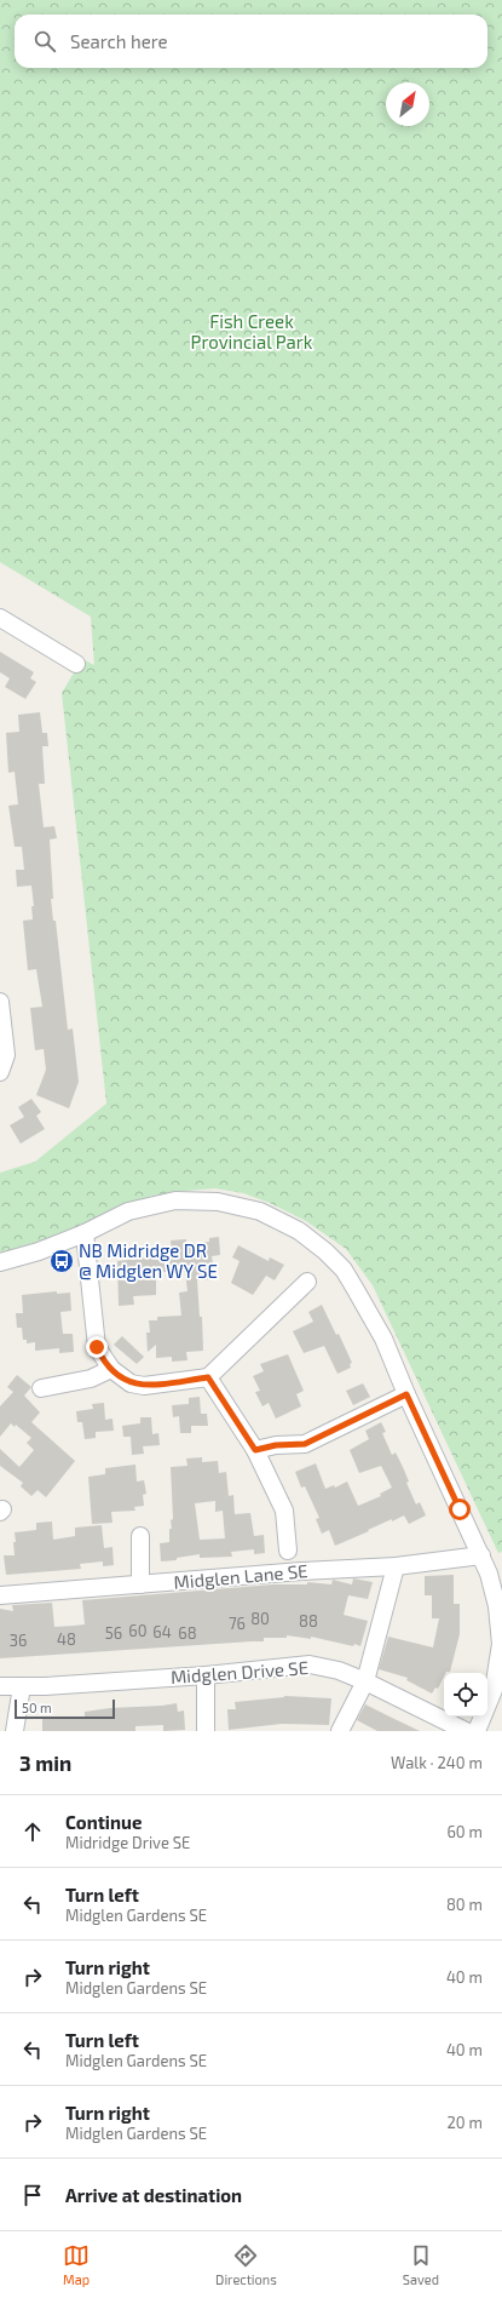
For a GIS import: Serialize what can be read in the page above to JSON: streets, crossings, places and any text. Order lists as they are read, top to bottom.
{
  "streets": {
    "street": ["Midglen Lane SE", "Midglen Drive SE"]
  },
  "parks": ["Fish Creek Provincial Park"],
  "places": {
    "bus stop": ["NB Midridge DR @ Midglen WY SE"]
  },
  "house_numbers": [
    "80",
    "88",
    "76",
    "60",
    "64",
    "56",
    "68",
    "48",
    "36"
  ],
  "scale_bar": "50 m",
  "north": "top right",
  "page": {
    "search": "Search here",
    "scale": "50 m",
    "heading": ["3 min", "Walk · 240 m"],
    "list": [
      ["Continue", "Midridge Drive SE", "60 m"],
      ["Turn left", "Midglen Gardens SE", "80 m"],
      ["Turn right", "Midglen Gardens SE", "40 m"],
      ["Turn left", "Midglen Gardens SE", "40 m"],
      ["Turn right", "Midglen Gardens SE", "20 m"],
      "Arrive at destination"
    ],
    "nav": ["Map", "Directions", "Saved"]
  }
}
